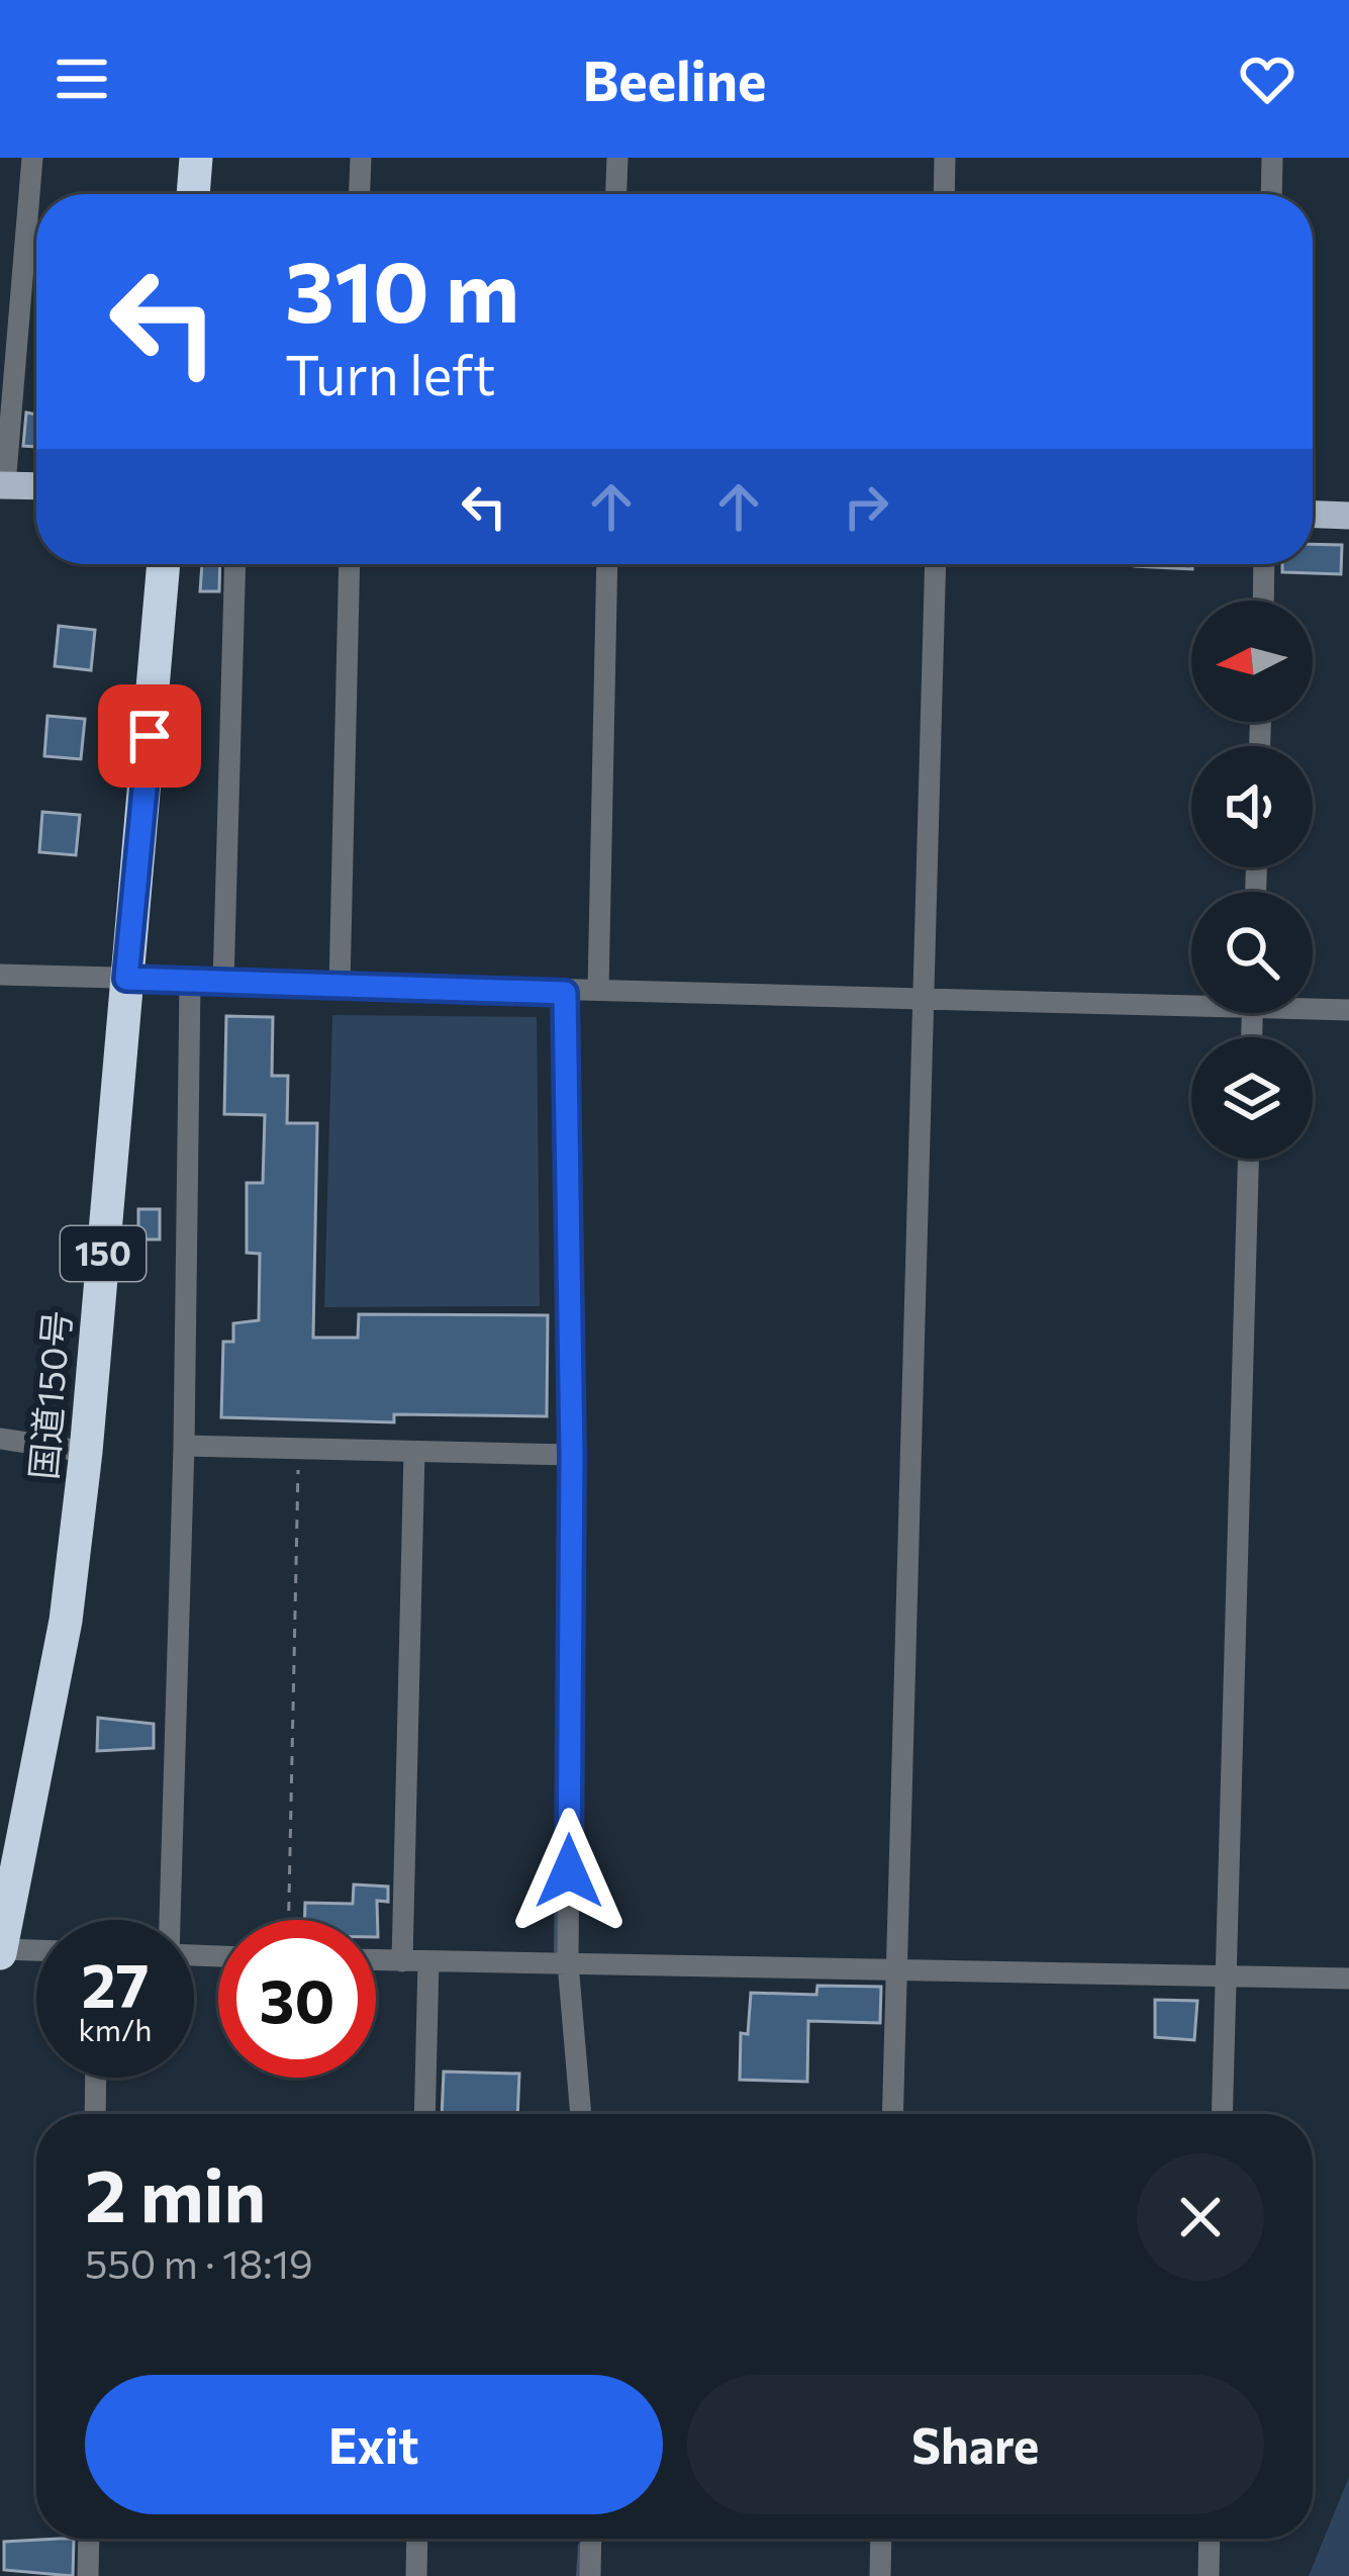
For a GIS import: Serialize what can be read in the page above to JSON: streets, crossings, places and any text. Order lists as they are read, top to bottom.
{
  "streets": {
    "highway": ["150", "国道150号"]
  },
  "north": "left",
  "page": {
    "header": "Beeline",
    "turn": ["310 m", "Turn left"],
    "speed": "27 km/h",
    "limit": "30",
    "heading": ["2 min", "550 m · 18:19"],
    "buttons": ["Exit", "Share"]
  }
}
